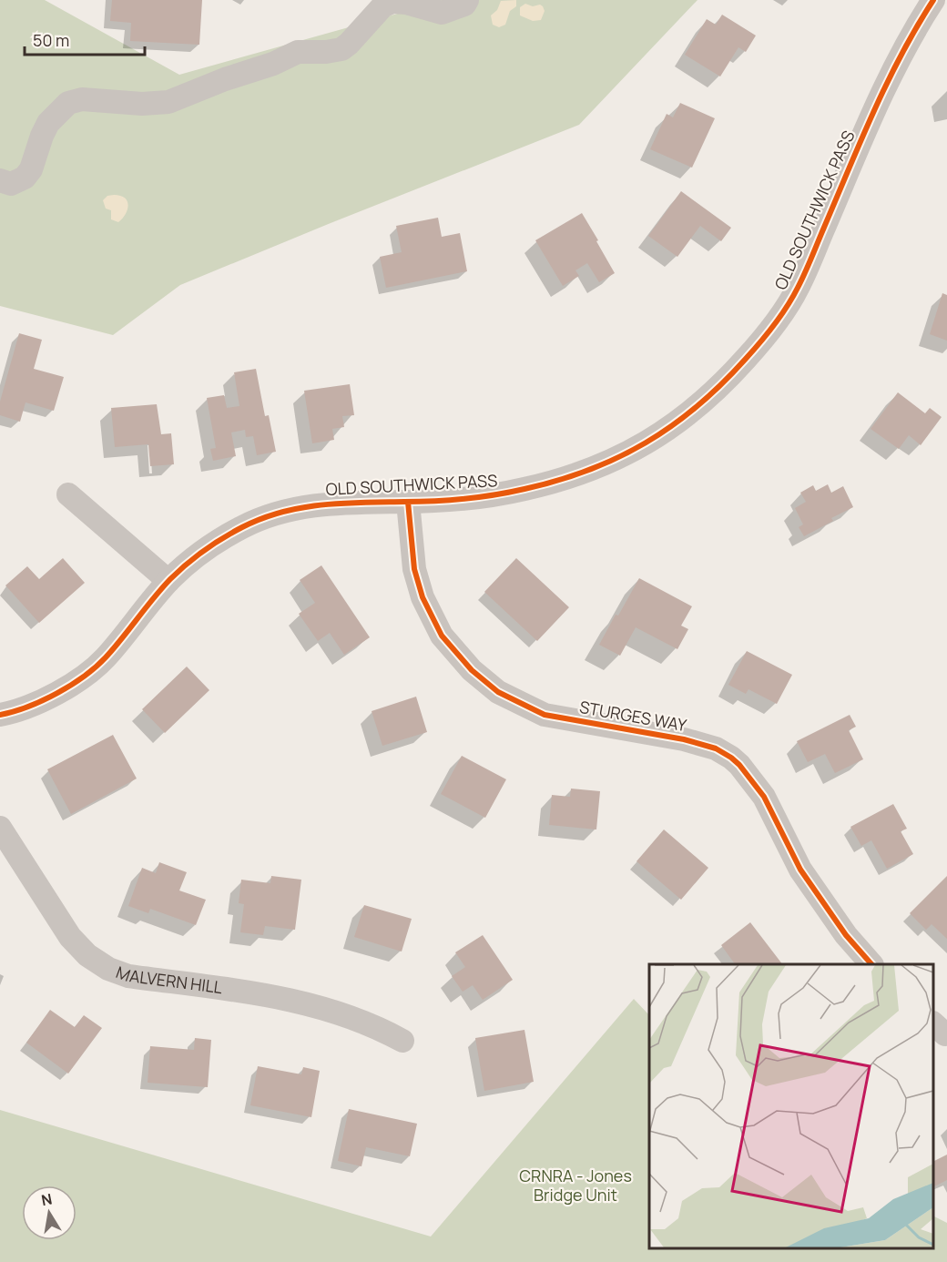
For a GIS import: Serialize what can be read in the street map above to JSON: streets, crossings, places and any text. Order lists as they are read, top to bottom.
{
  "streets": {
    "street": ["OLD SOUTHWICK PASS", "STURGES WAY", "MALVERN HILL"]
  },
  "crossings": [
    ["OLD SOUTHWICK PASS", "STURGES WAY"]
  ],
  "parks": ["CRNRA - Jones Bridge Unit"],
  "scale_bar": "50 m",
  "north": "top"
}
